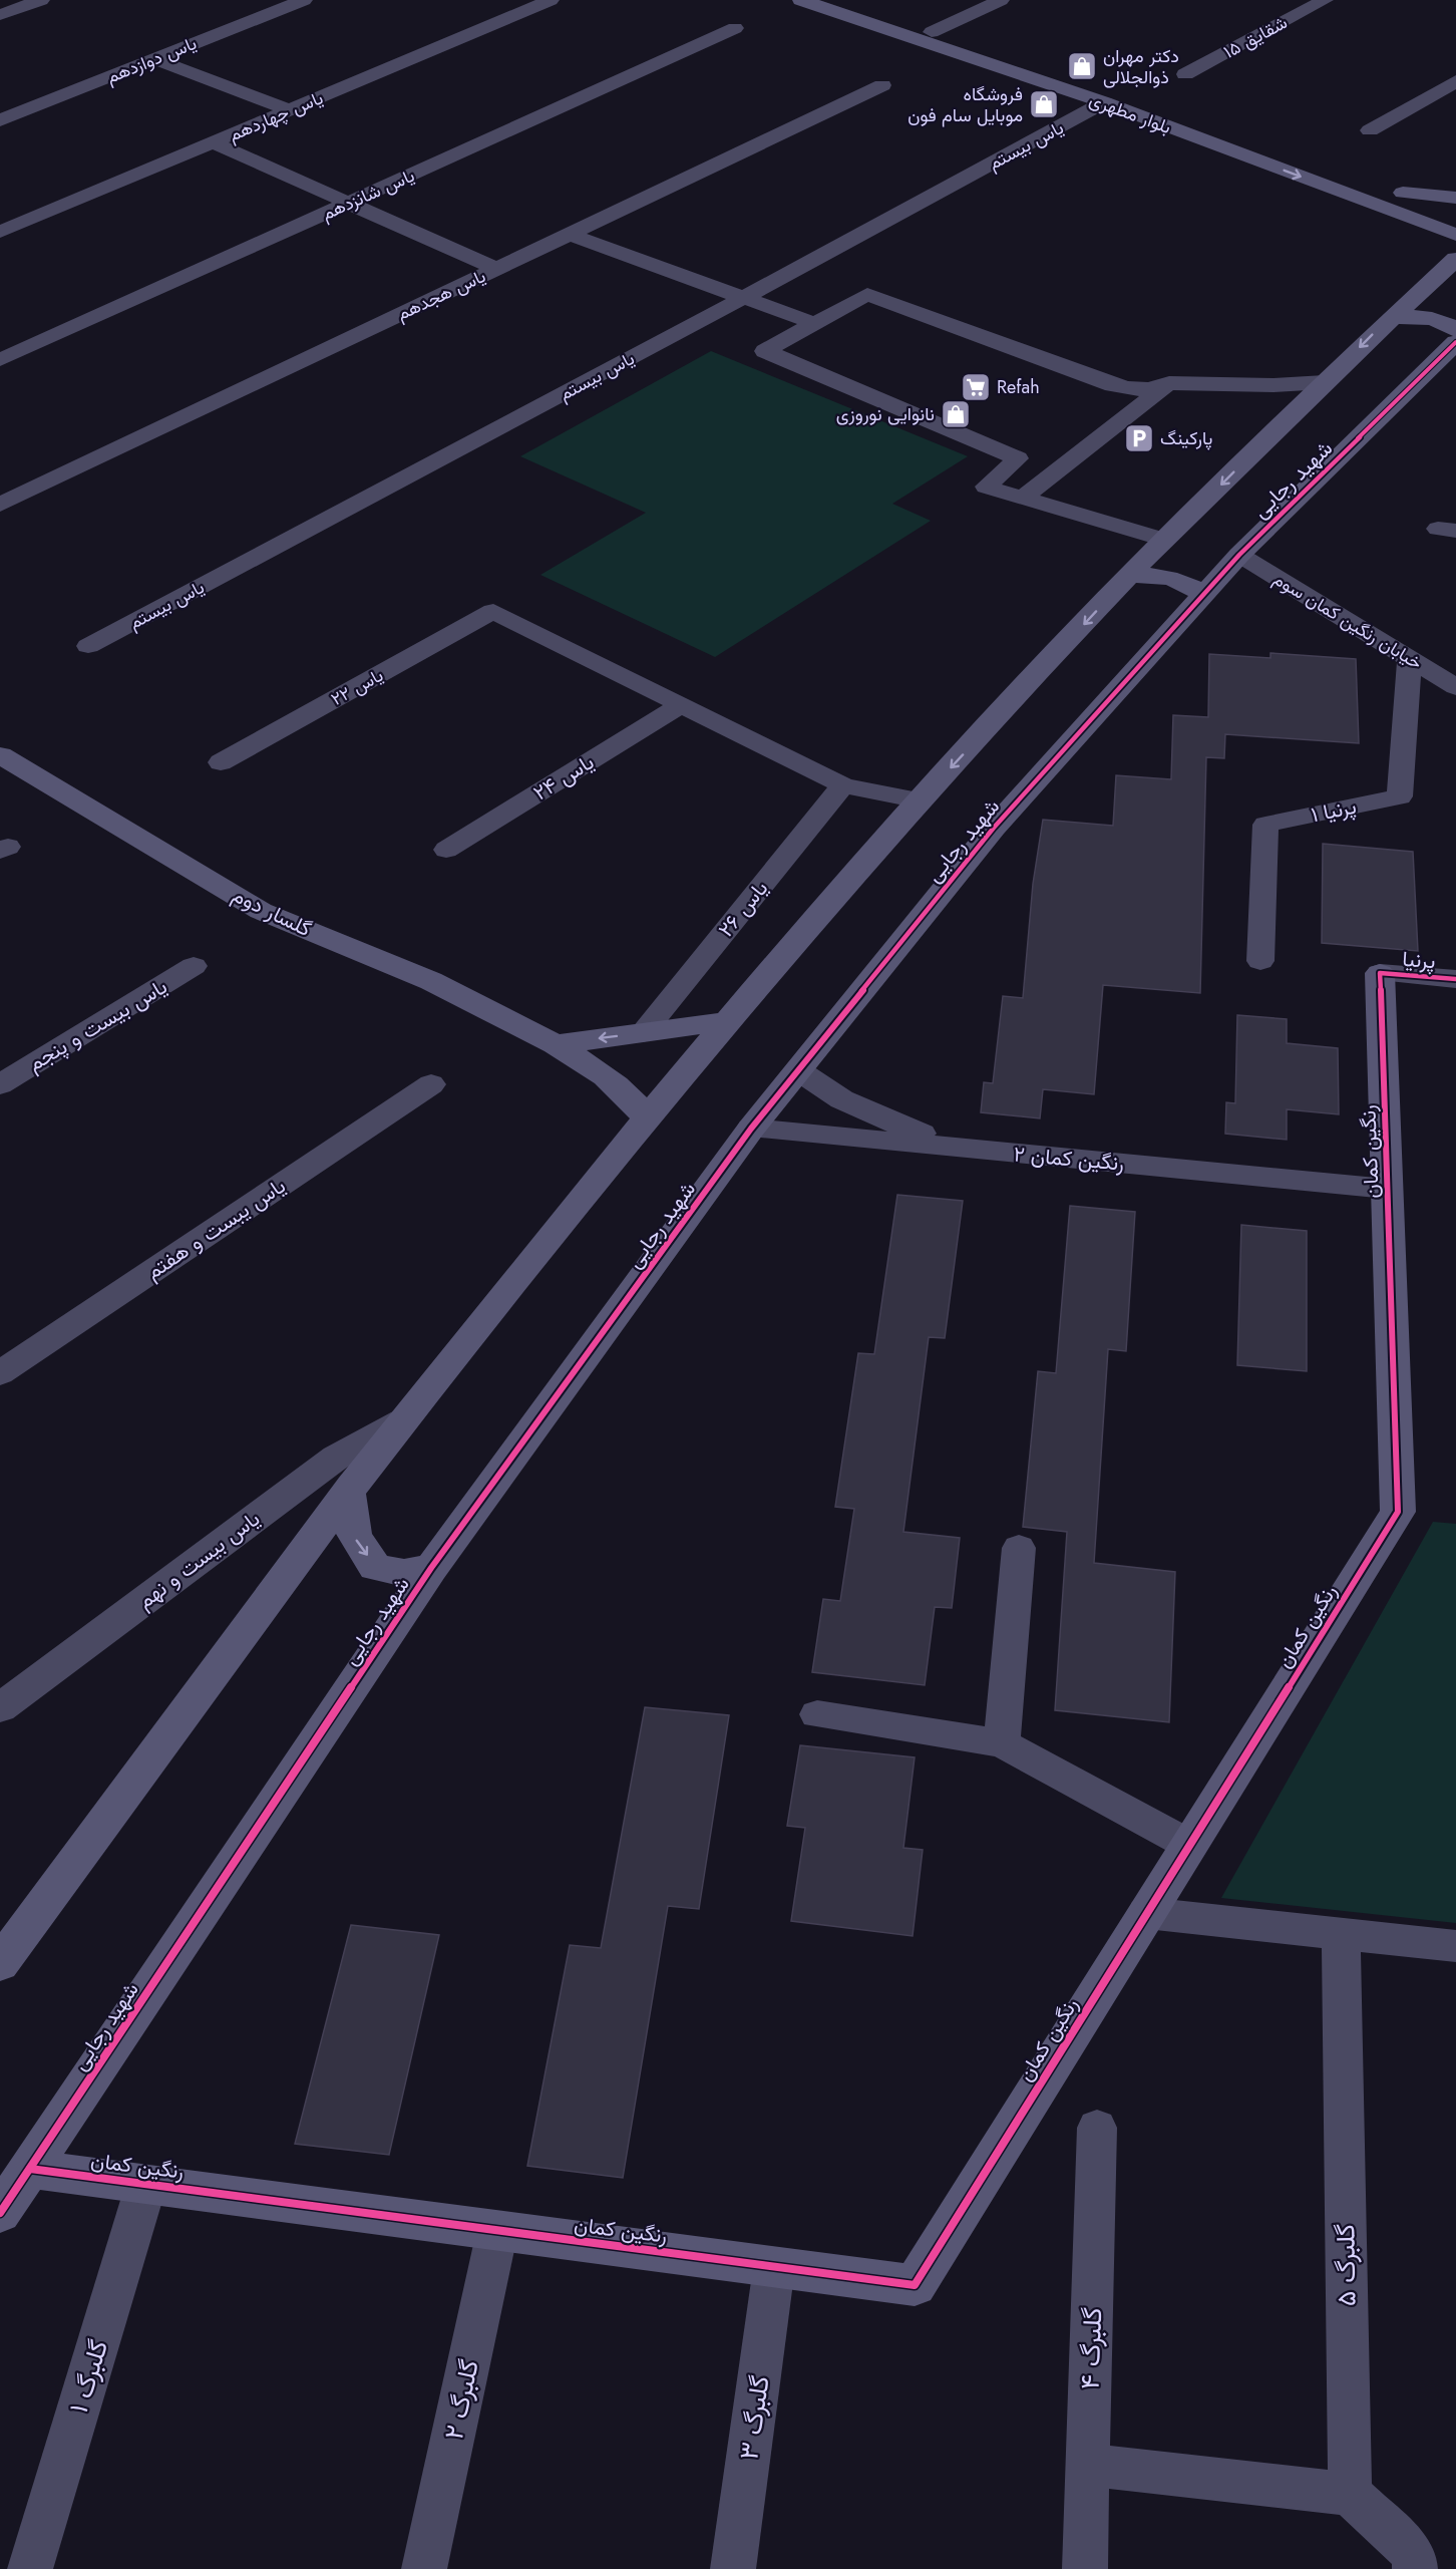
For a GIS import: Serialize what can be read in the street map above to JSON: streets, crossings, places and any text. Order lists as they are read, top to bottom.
{
  "streets": {
    "street": [
      "شقایق ۱۵",
      "یاس دوازدهم",
      "بلوار مطهری",
      "یاس چهاردهم",
      "یاس بیستم",
      "یاس شانزدهم",
      "یاس هجدهم",
      "شهید رجایی",
      "خیابان رنگین کمان سوم",
      "یاس ۲۲",
      "یاس ۲۴",
      "پرنیا ۱",
      "یاس ۲۶",
      "گلسار دوم",
      "پرنیا",
      "یاس بیست و پنجم",
      "رنگین کمان",
      "رنگین کمان ۲",
      "یاس یبست و هفتم",
      "یاس بیست و نهم",
      "گلبرگ ۵",
      "گلبرگ ۴",
      "گلبرگ ۱",
      "گلبرگ ۲",
      "گلبرگ ۳"
    ]
  },
  "crossings": [
    ["بلوار مطهری", "یاس بیستم"],
    ["شهید رجایی", "خیابان رنگین کمان سوم"],
    ["شهید رجایی", "رنگین کمان"],
    ["شهید رجایی", "رنگین کمان ۲"],
    ["خیابان رنگین کمان سوم", "پرنیا ۱"],
    ["یاس ۲۲", "یاس ۲۴"],
    ["پرنیا", "رنگین کمان"],
    ["رنگین کمان", "رنگین کمان ۲"],
    ["رنگین کمان", "گلبرگ ۱"],
    ["رنگین کمان", "گلبرگ ۲"],
    ["رنگین کمان", "گلبرگ ۳"]
  ],
  "places": {
    "shop": ["دکتر مهران ذوالجلالی", "فروشگاه موبایل سام فون", "نانوایی نوروزی"],
    "supermarket": ["Refah"],
    "parking": ["پارکینگ"]
  }
}
